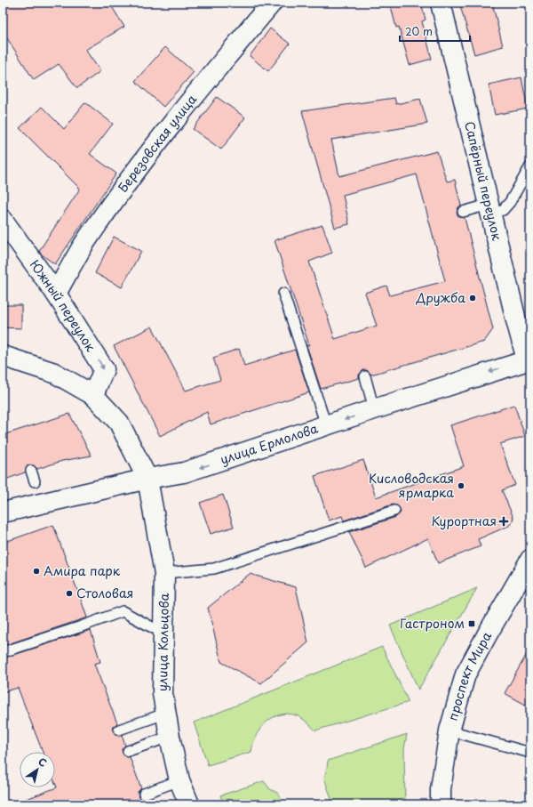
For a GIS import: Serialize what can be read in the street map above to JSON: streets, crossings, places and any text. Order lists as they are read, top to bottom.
{
  "streets": {
    "street": [
      "Березовская улица",
      "Сапёрный переулок",
      "Южный переулок",
      "улица Ермолова",
      "улица Кольцова",
      "проспект Мира"
    ]
  },
  "crossings": [
    ["Березовская улица", "Южный переулок"],
    ["Сапёрный переулок", "улица Ермолова"],
    ["улица Ермолова", "улица Кольцова"]
  ],
  "one_way": ["Южный переулок", "улица Ермолова"],
  "places": {
    "other": [
      "Дружба",
      "Кисловодская ярмарка",
      "Амира парк",
      "Столовая"
    ],
    "health": ["Курортная"],
    "transit": ["Гастроном"]
  },
  "scale_bar": "20 m",
  "north": "top right"
}
